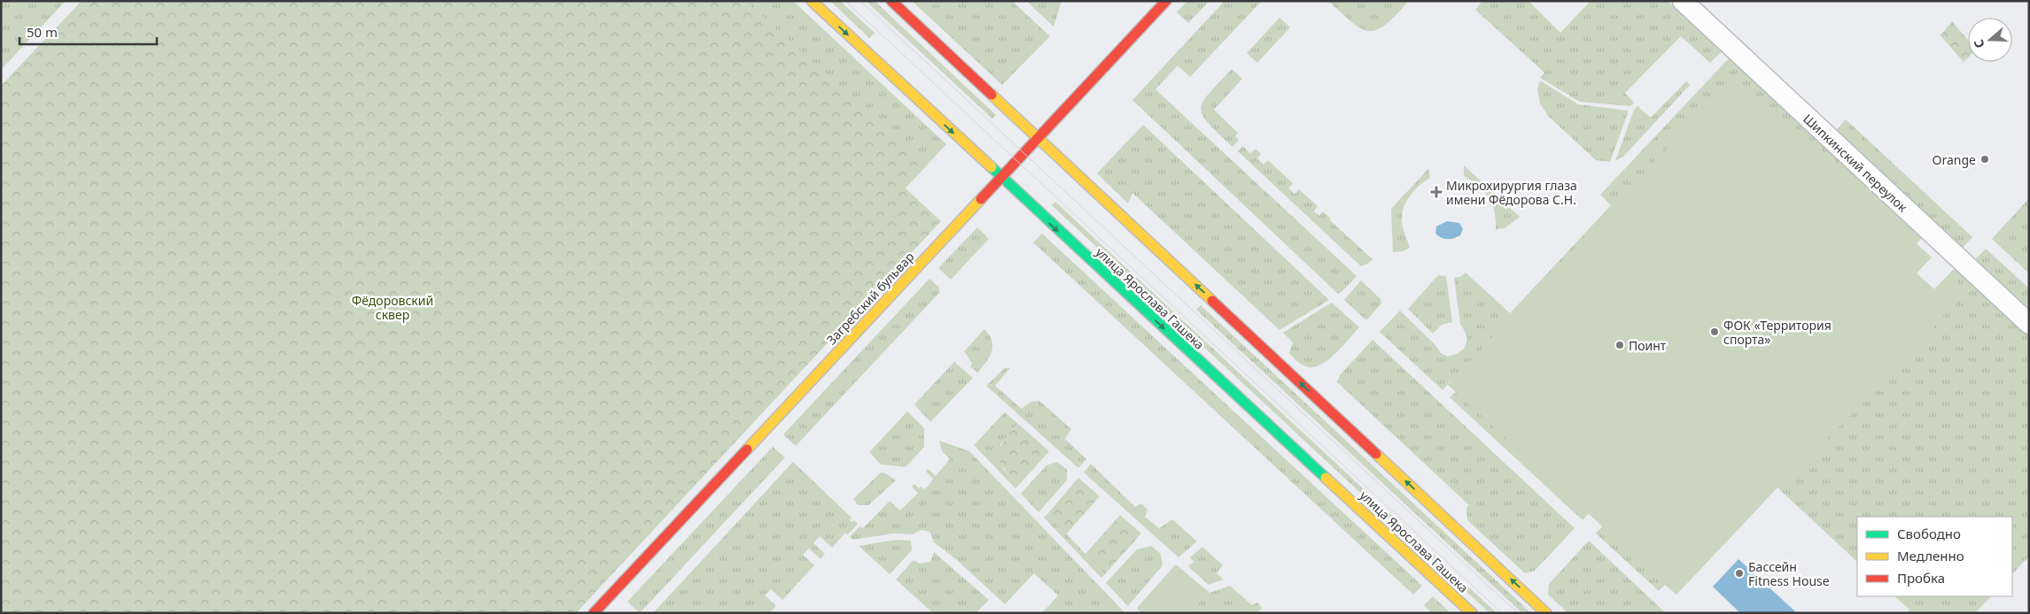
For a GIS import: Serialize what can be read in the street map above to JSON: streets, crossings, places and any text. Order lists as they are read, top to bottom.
{
  "streets": {
    "street": ["Шипкинский переулок", "Загребский бульвар", "улица Ярослава Гашека"]
  },
  "crossings": [
    ["Загребский бульвар", "улица Ярослава Гашека"]
  ],
  "parks": ["Фёдоровский сквер"],
  "places": {
    "other": [
      "Orange",
      "ФОК «Территория спорта»",
      "Поинт",
      "Бассейн Fitness House"
    ],
    "health": ["Микрохирургия глаза имени Фёдорова С.Н."]
  },
  "legend": ["Свободно", "Медленно", "Пробка"],
  "scale_bar": "50 m",
  "north": "left"
}
